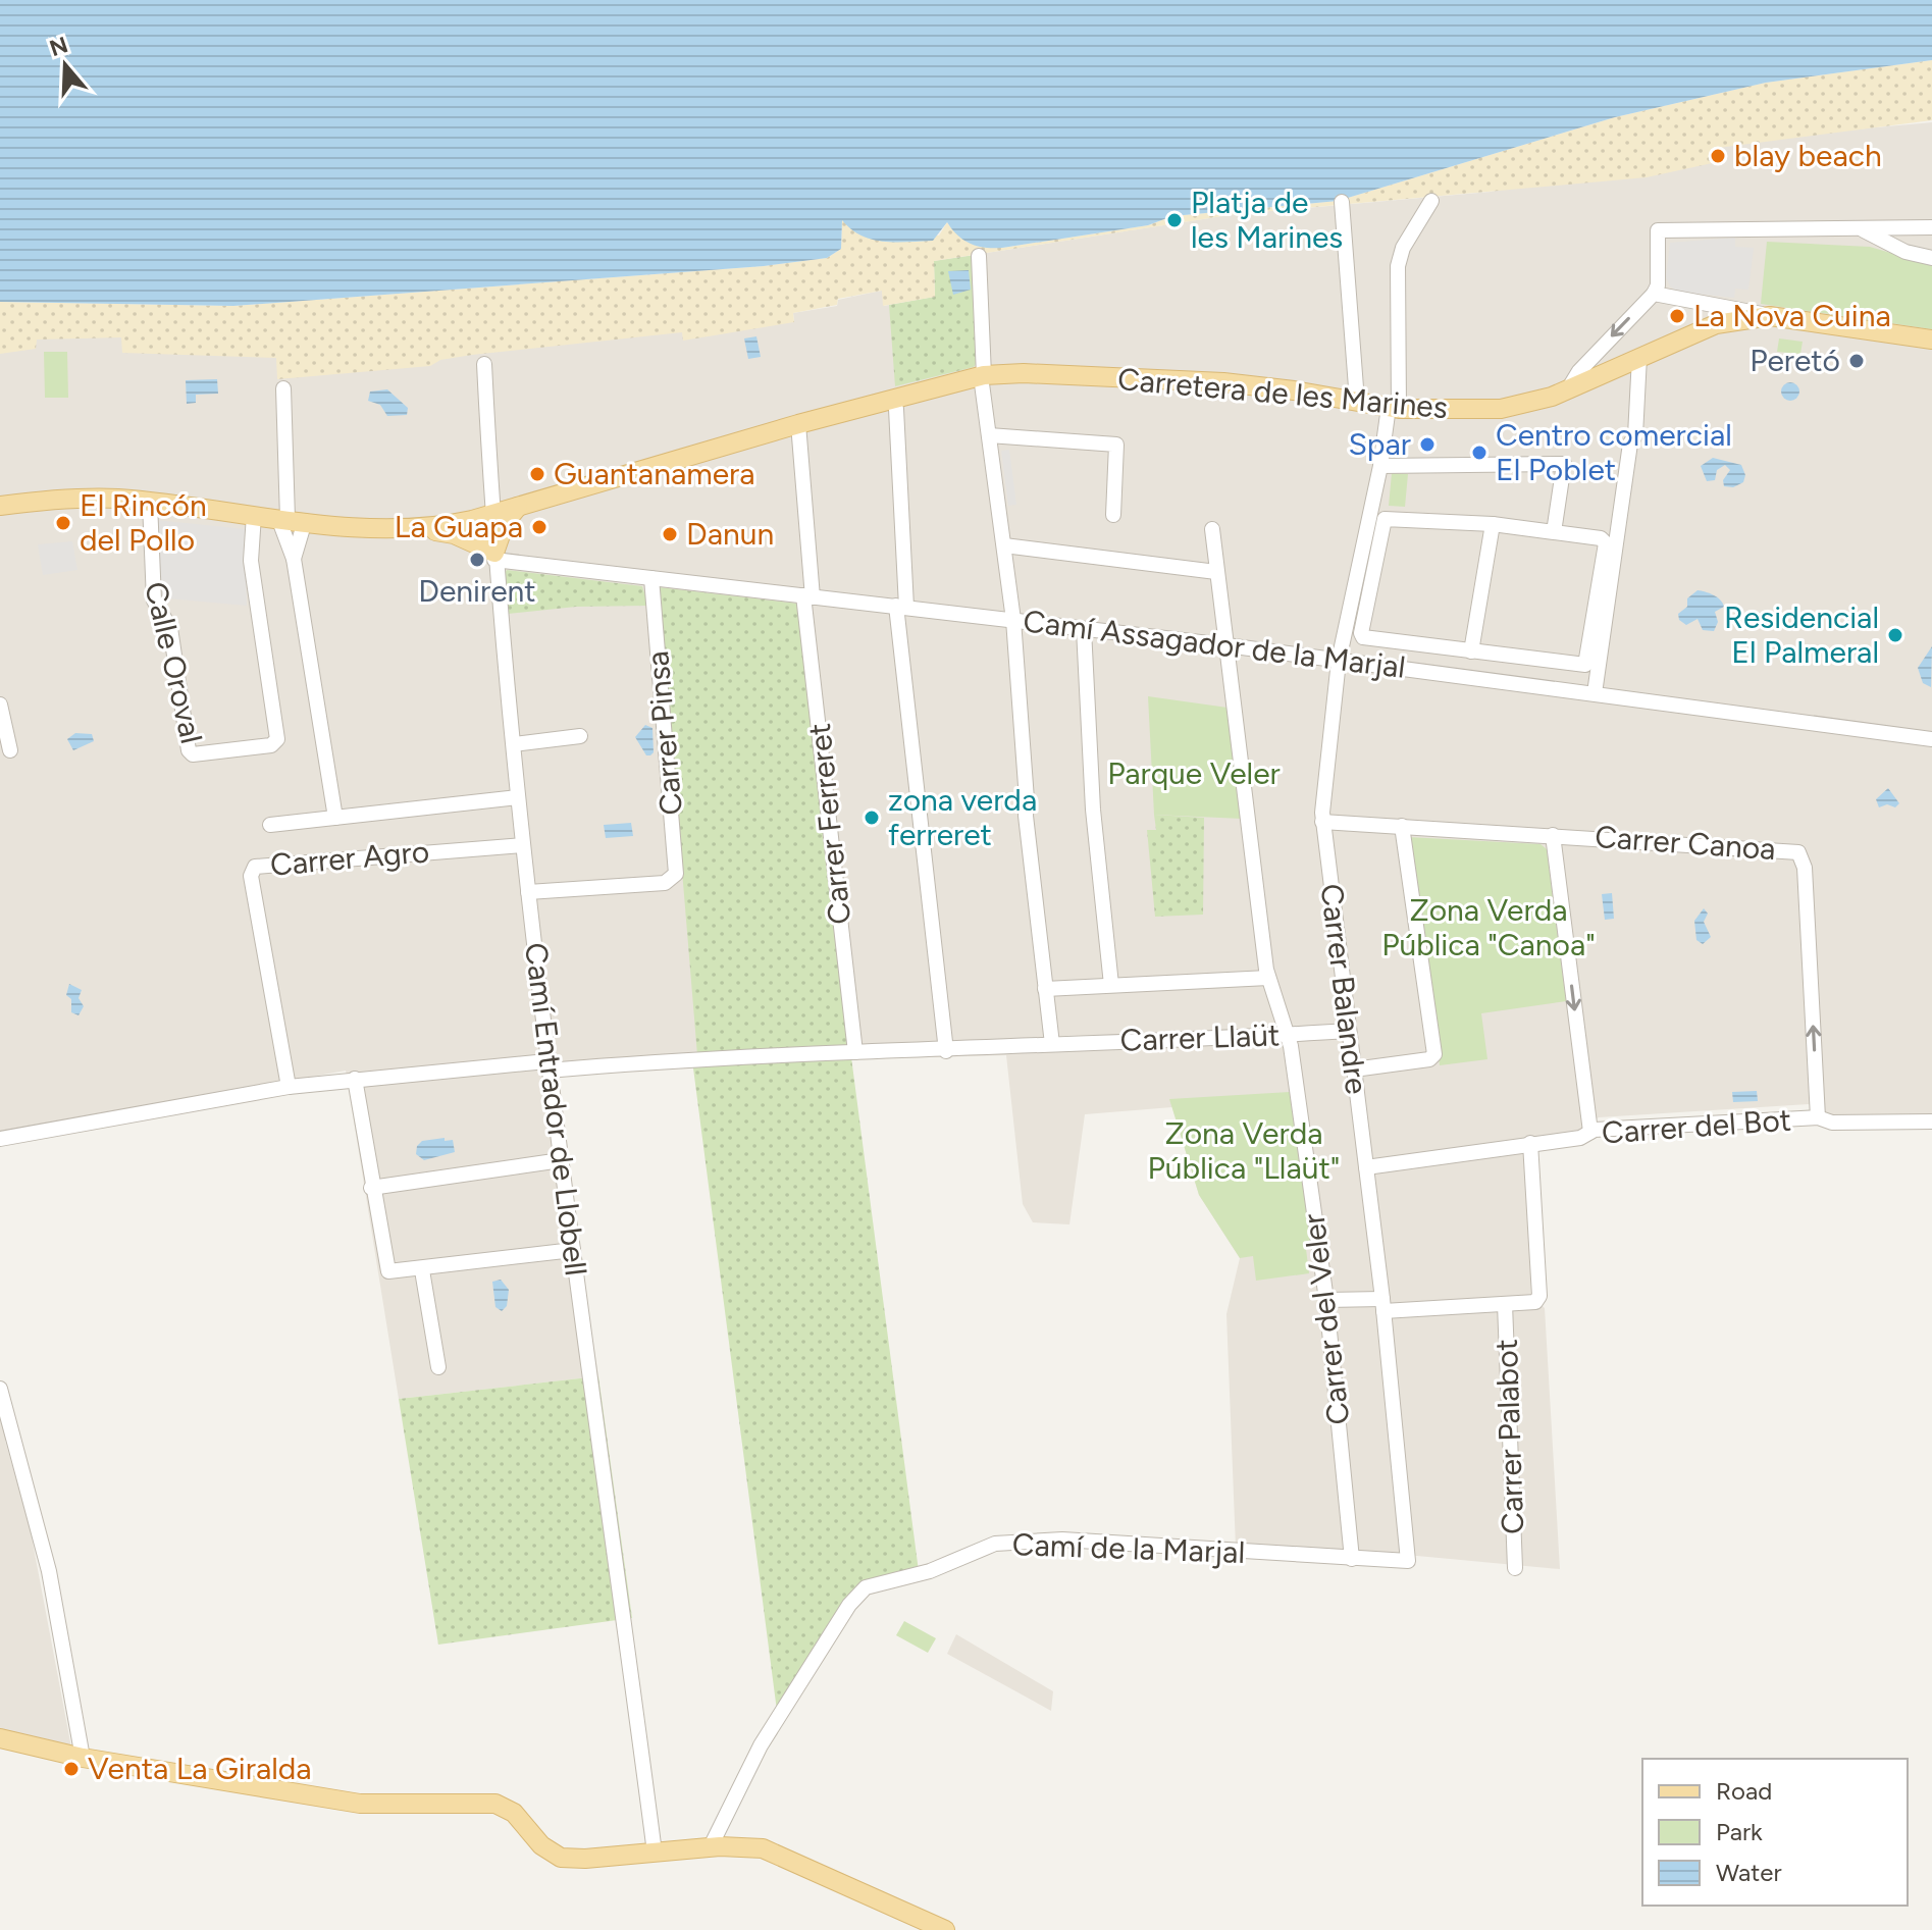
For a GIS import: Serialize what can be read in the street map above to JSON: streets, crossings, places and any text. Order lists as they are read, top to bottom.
{
  "streets": {
    "main road": ["Carretera de les Marines"],
    "street": [
      "Camí Assagador de la Marjal",
      "Calle Oroval",
      "Carrer Pinsa",
      "Carrer Ferreret",
      "Carrer Canoa",
      "Carrer Agro",
      "Carrer Balandre",
      "Carrer Llaüt",
      "Camí Entrador de Llobell",
      "Carrer del Bot",
      "Carrer del Veler",
      "Carrer Palabot",
      "Camí de la Marjal"
    ]
  },
  "crossings": [
    ["Carretera de les Marines", "Calle Oroval"],
    ["Carretera de les Marines", "Carrer Ferreret"],
    ["Carretera de les Marines", "Carrer Balandre"],
    ["Carretera de les Marines", "Camí Entrador de Llobell"],
    ["Camí Assagador de la Marjal", "Carrer Pinsa"],
    ["Camí Assagador de la Marjal", "Carrer Ferreret"],
    ["Camí Assagador de la Marjal", "Carrer Balandre"],
    ["Camí Assagador de la Marjal", "Camí Entrador de Llobell"],
    ["Camí Assagador de la Marjal", "Carrer del Veler"],
    ["Carrer Pinsa", "Camí Entrador de Llobell"],
    ["Carrer Ferreret", "Carrer Llaüt"],
    ["Carrer Canoa", "Carrer Balandre"],
    ["Carrer Canoa", "Carrer del Bot"],
    ["Carrer Agro", "Carrer Llaüt"],
    ["Carrer Agro", "Camí Entrador de Llobell"],
    ["Carrer Balandre", "Carrer Llaüt"],
    ["Carrer Balandre", "Carrer del Bot"],
    ["Carrer Balandre", "Carrer Palabot"],
    ["Carrer Balandre", "Camí de la Marjal"],
    ["Carrer Llaüt", "Camí Entrador de Llobell"],
    ["Carrer Llaüt", "Carrer del Veler"],
    ["Carrer del Bot", "Carrer Palabot"],
    ["Carrer del Veler", "Carrer Palabot"],
    ["Carrer del Veler", "Camí de la Marjal"]
  ],
  "parks": ["Parque Veler", "Zona Verda Pública \"Canoa\"", "Zona Verda Pública \"Llaüt\""],
  "places": [
    "blay beach",
    "Platja de les Marines",
    "La Nova Cuina",
    "Peretó",
    "Spar",
    "Centro comercial El Poblet",
    "Guantanamera",
    "El Rincón del Pollo",
    "La Guapa",
    "Danun",
    "Denirent",
    "Residencial El Palmeral",
    "zona verda ferreret",
    "Venta La Giralda"
  ],
  "legend": ["Road", "Park", "Water"],
  "north": "top"
}
